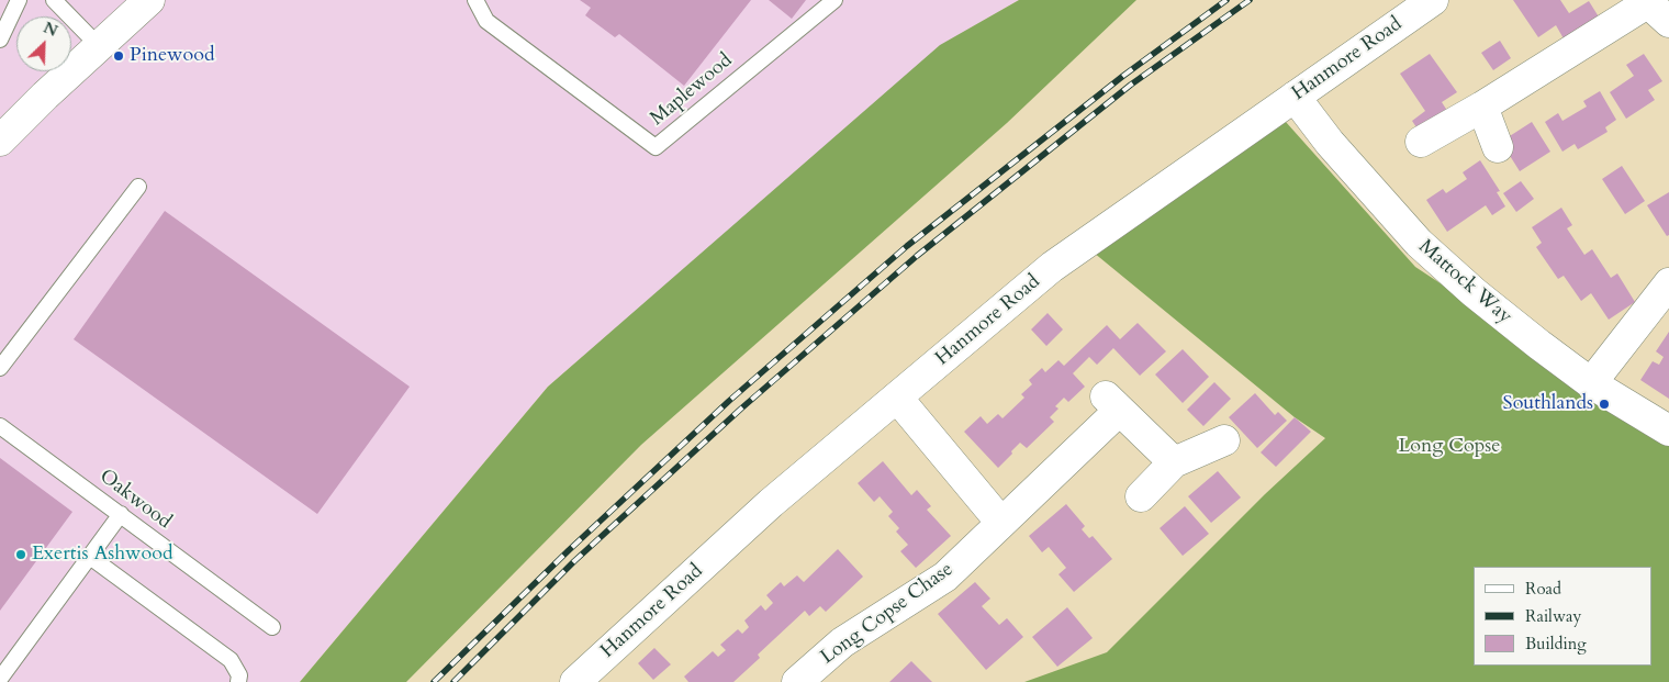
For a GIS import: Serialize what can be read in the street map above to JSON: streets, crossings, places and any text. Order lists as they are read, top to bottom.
{
  "streets": {
    "street": ["Hanmore Road", "Mattock Way", "Long Copse Chase"],
    "lane": ["Maplewood", "Oakwood"]
  },
  "crossings": [
    ["Hanmore Road", "Mattock Way"]
  ],
  "parks": ["Long Copse"],
  "places": ["Pinewood", "Southlands", "Exertis Ashwood"],
  "legend": ["Road", "Railway", "Building"],
  "north": "top right"
}
